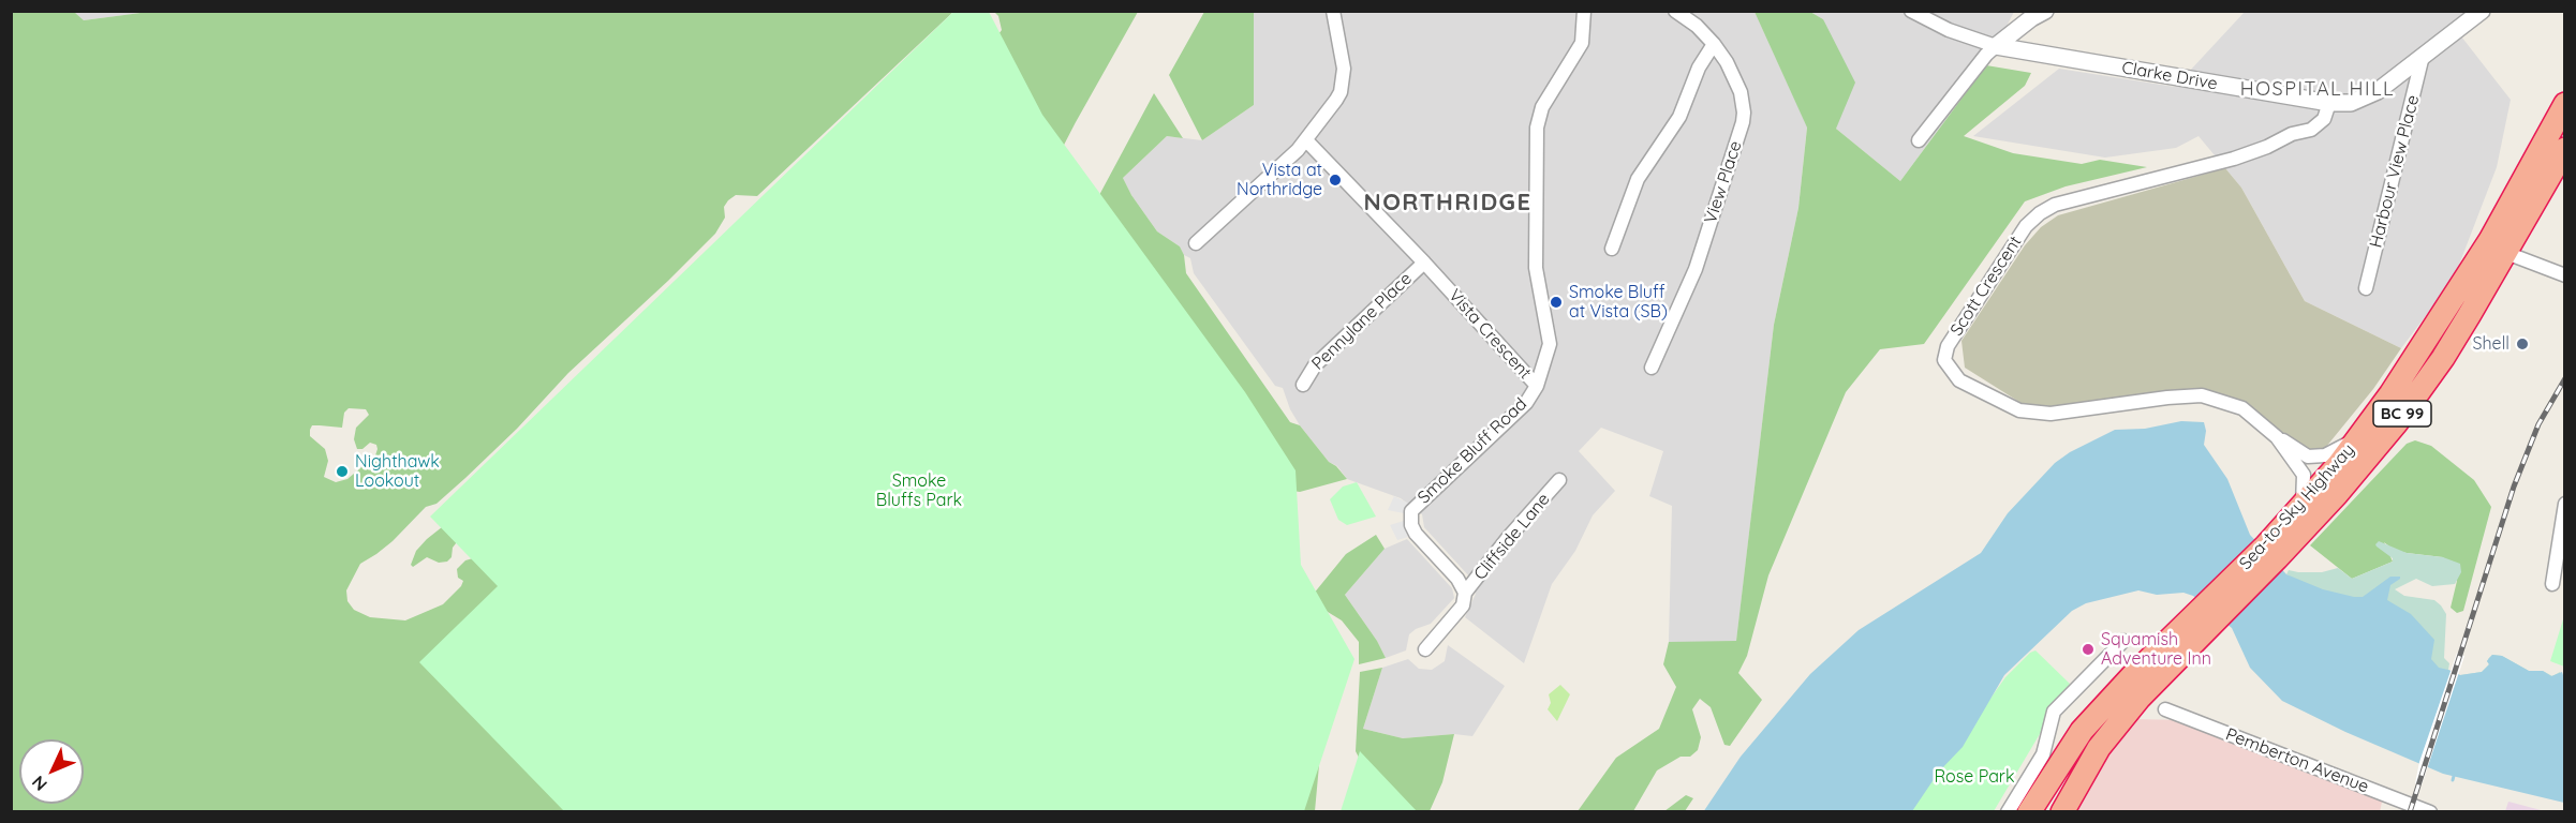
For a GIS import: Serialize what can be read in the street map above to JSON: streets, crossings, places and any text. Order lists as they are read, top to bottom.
{
  "streets": {
    "highway": ["BC 99", "Sea-to-Sky Highway"],
    "street": [
      "Clarke Drive",
      "Harbour View Place",
      "View Place",
      "Scott Crescent",
      "Pennylane Place",
      "Vista Crescent",
      "Smoke Bluff Road",
      "Cliffside Lane",
      "Pemberton Avenue"
    ]
  },
  "crossings": [
    ["Clarke Drive", "Harbour View Place"],
    ["Clarke Drive", "Scott Crescent"],
    ["Scott Crescent", "Sea-to-Sky Highway"],
    ["Pennylane Place", "Vista Crescent"],
    ["Vista Crescent", "Smoke Bluff Road"],
    ["Smoke Bluff Road", "Cliffside Lane"]
  ],
  "districts": ["HOSPITAL HILL", "NORTHRIDGE"],
  "parks": ["Smoke Bluffs Park", "Rose Park"],
  "places": [
    "Vista at Northridge",
    "Smoke Bluff at Vista (SB)",
    "Shell",
    "Nighthawk Lookout",
    "Squamish Adventure Inn"
  ],
  "north": "bottom left"
}
